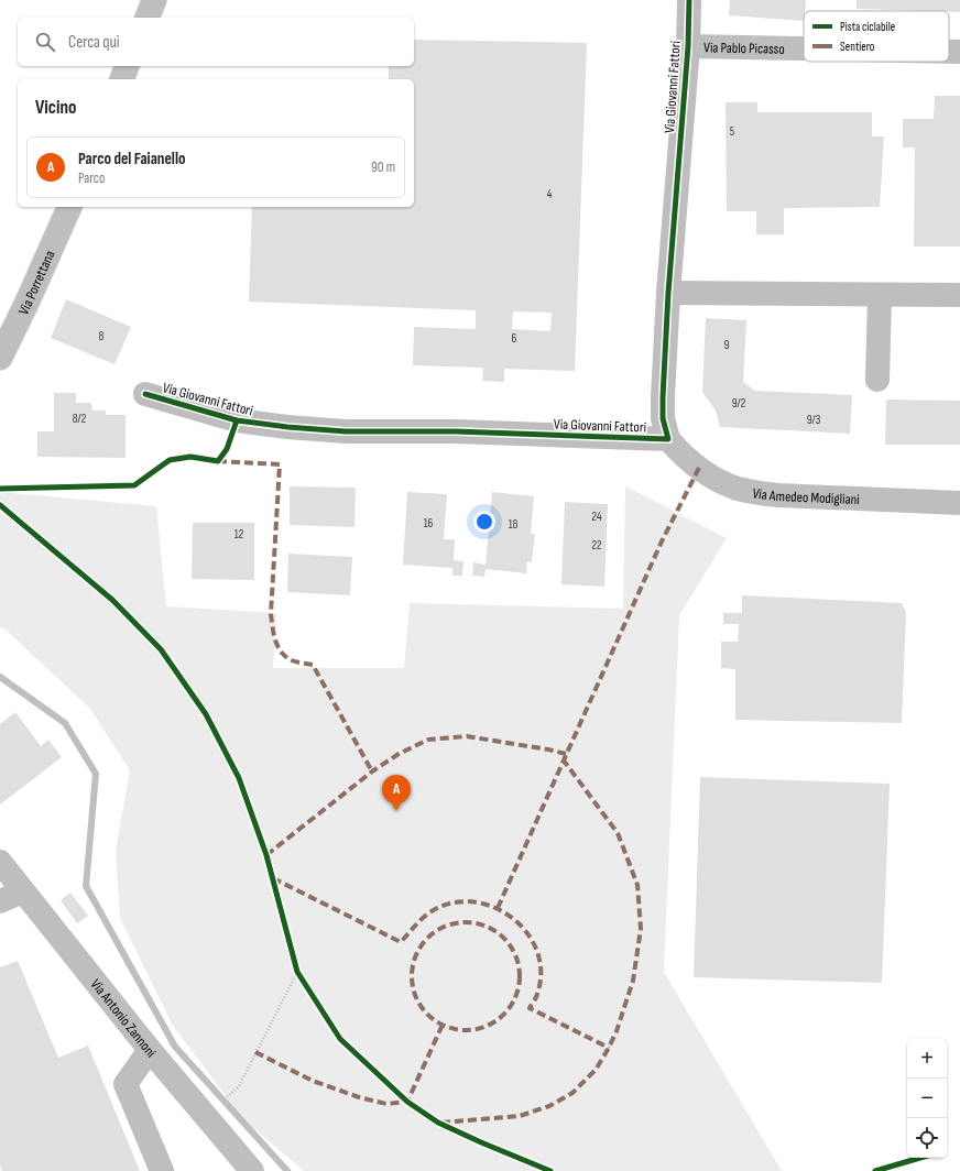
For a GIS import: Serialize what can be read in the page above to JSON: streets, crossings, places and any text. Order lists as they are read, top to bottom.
{
  "streets": {
    "street": [
      "Via Pablo Picasso",
      "Via Giovanni Fattori",
      "Via Porrettana",
      "Via Amedeo Modigliani",
      "Via Antonio Zannoni"
    ]
  },
  "crossings": [
    ["Via Pablo Picasso", "Via Giovanni Fattori"],
    ["Via Giovanni Fattori", "Via Amedeo Modigliani"]
  ],
  "house_numbers": [
    "5",
    "4",
    "8",
    "6",
    "9",
    "9/2",
    "8/2",
    "9/3",
    "24",
    "16",
    "18",
    "12",
    "22"
  ],
  "legend": ["Pista ciclabile", "Sentiero"],
  "page": {
    "search": "Cerca qui",
    "heading": "Vicino",
    "list": [
      {
        "mark": "A",
        "name": "Parco del Faianello",
        "note": "Parco",
        "value": "90 m"
      }
    ],
    "pins": "A",
    "map_buttons": ["+", "−"]
  }
}
